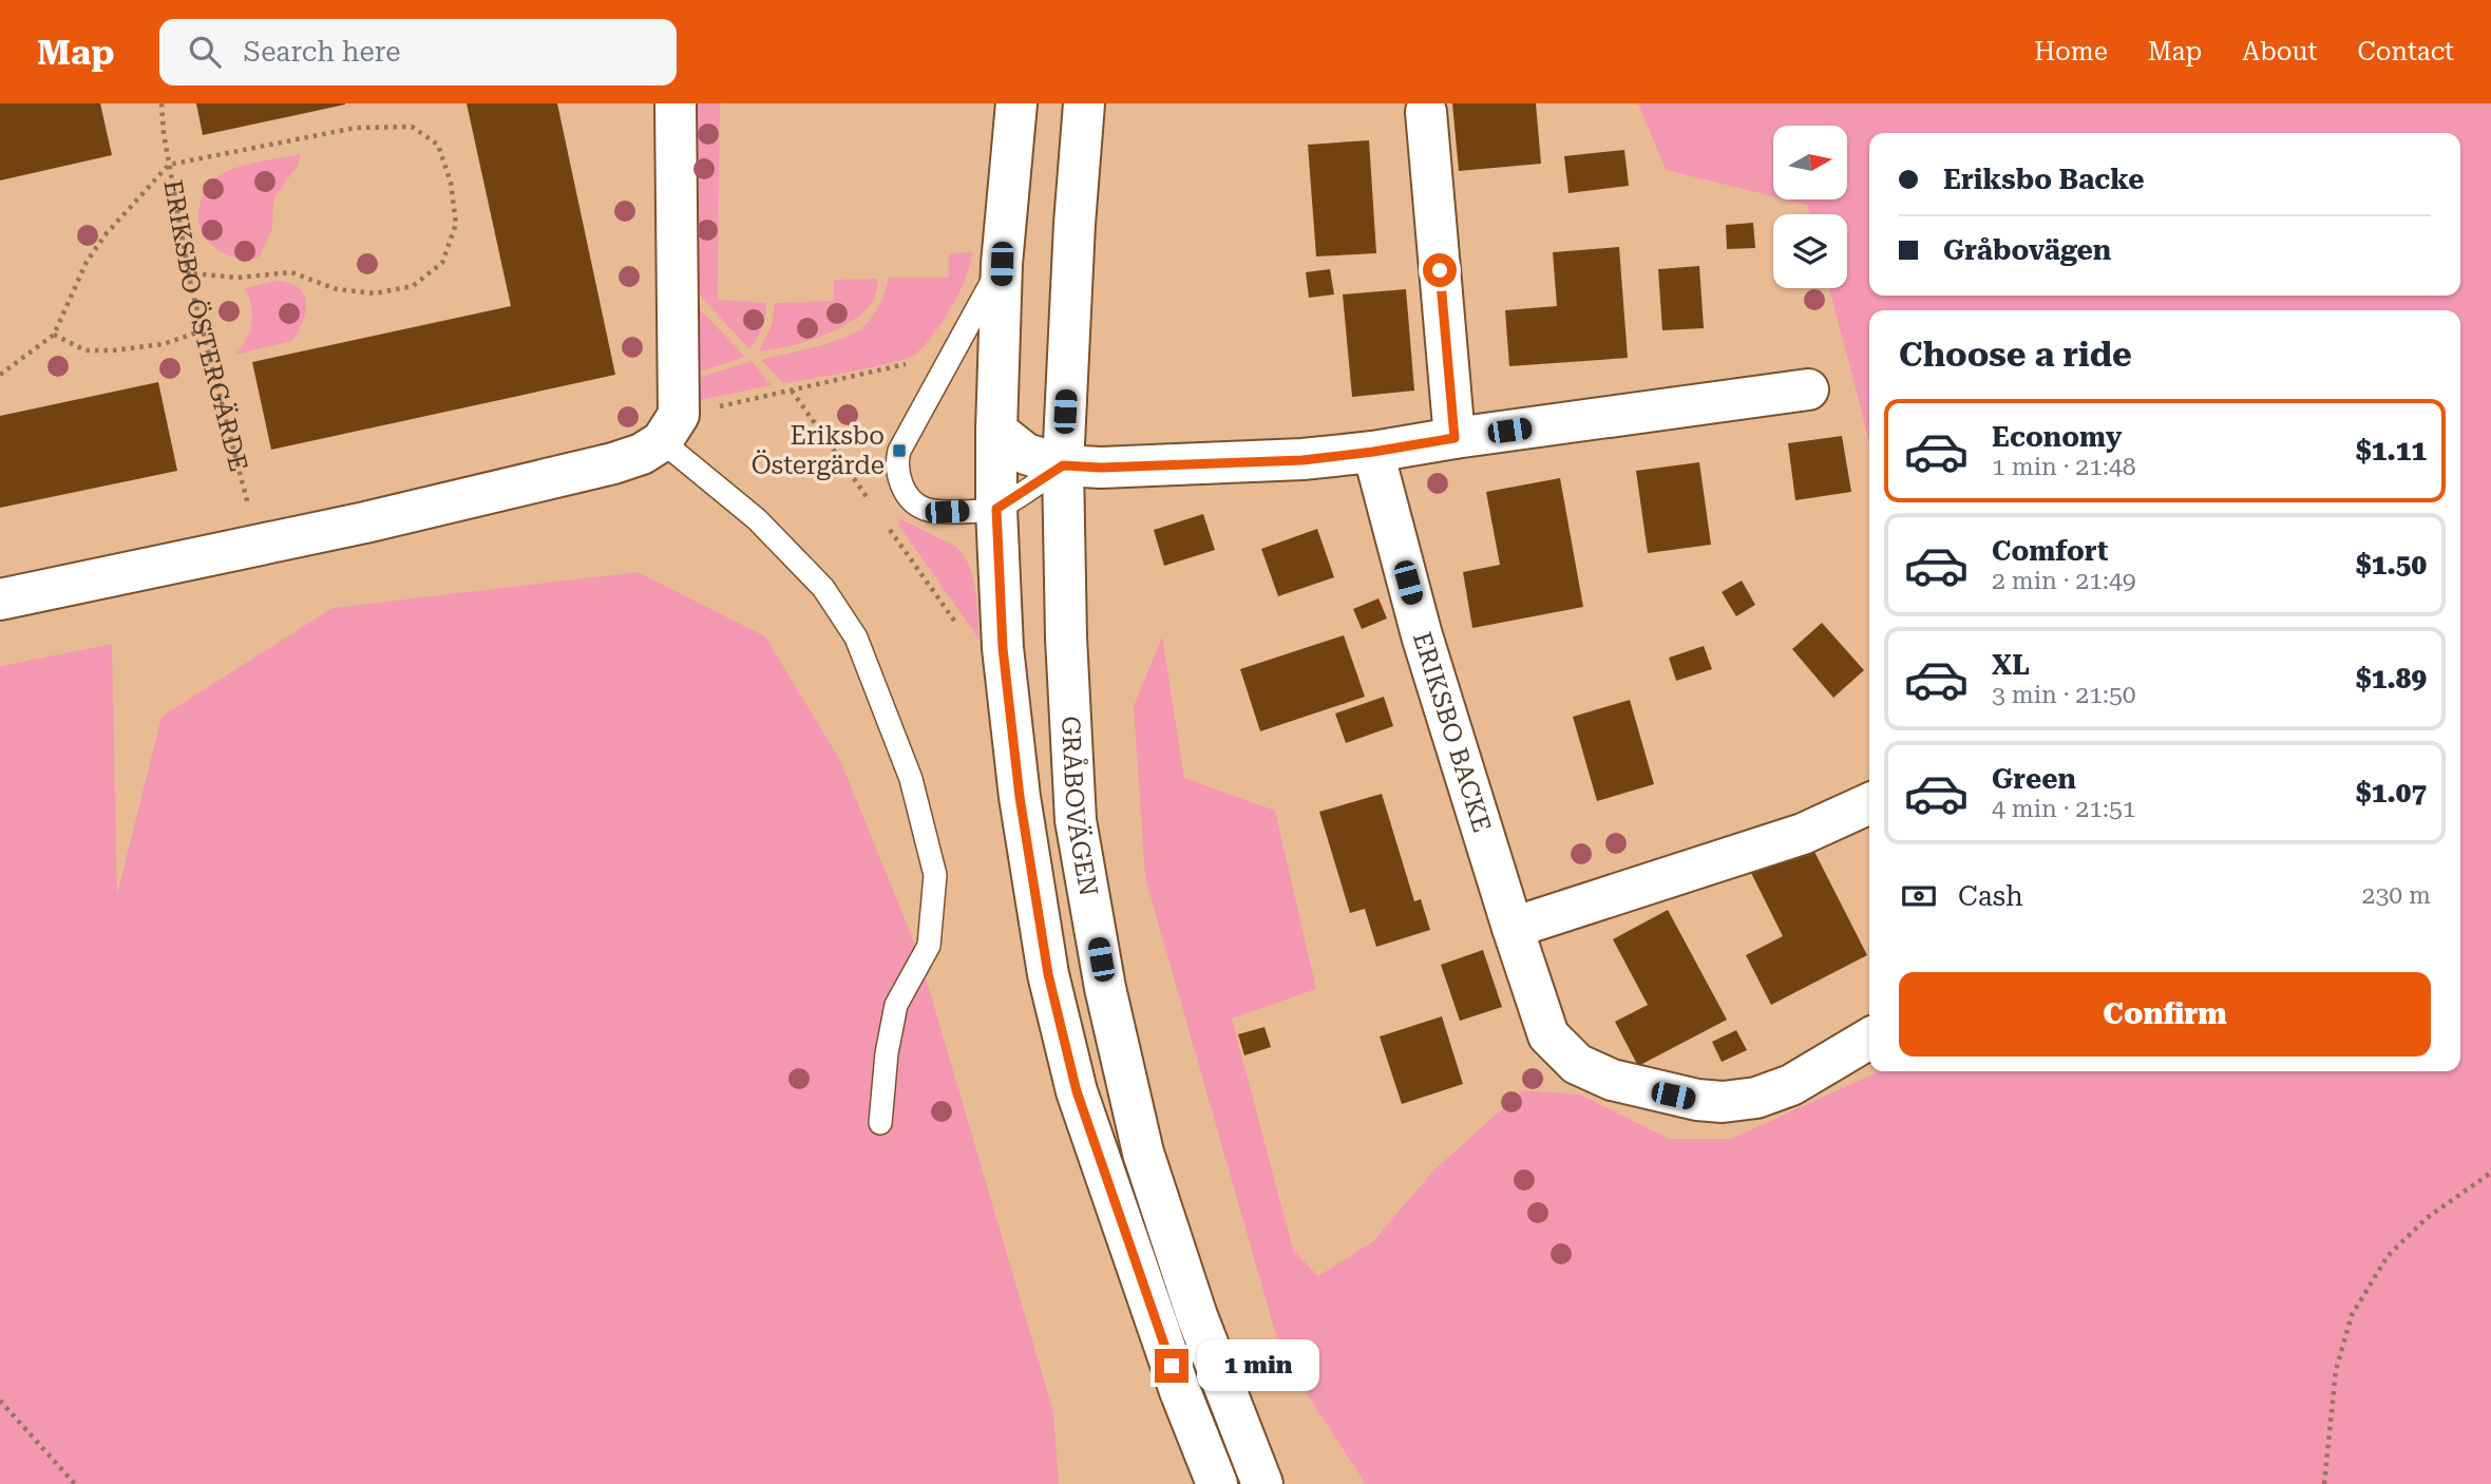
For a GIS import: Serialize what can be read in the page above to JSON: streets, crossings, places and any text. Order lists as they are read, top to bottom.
{
  "streets": {
    "street": ["ERIKSBO BACKE", "GRÅBOVÄGEN"],
    "path": ["ERIKSBO ÖSTERGÄRDE"]
  },
  "places": {
    "transit": ["Eriksbo Östergärde"]
  },
  "north": "right",
  "page": {
    "header": "Map",
    "search": "Search here",
    "nav": [
      "Home",
      "Map",
      "About",
      "Contact"
    ],
    "banner": ["Eriksbo Backe", "Gråbovägen"],
    "heading": "Choose a ride",
    "list": [
      {
        "name": "Economy",
        "note": "1 min · 21:48",
        "value": "$1.11"
      },
      {
        "name": "Comfort",
        "note": "2 min · 21:49",
        "value": "$1.50"
      },
      {
        "name": "XL",
        "note": "3 min · 21:50",
        "value": "$1.89"
      },
      {
        "name": "Green",
        "note": "4 min · 21:51",
        "value": "$1.07"
      }
    ],
    "pay": ["Cash", "230 m"],
    "buttons": "Confirm",
    "bubble": "1 min"
  }
}
